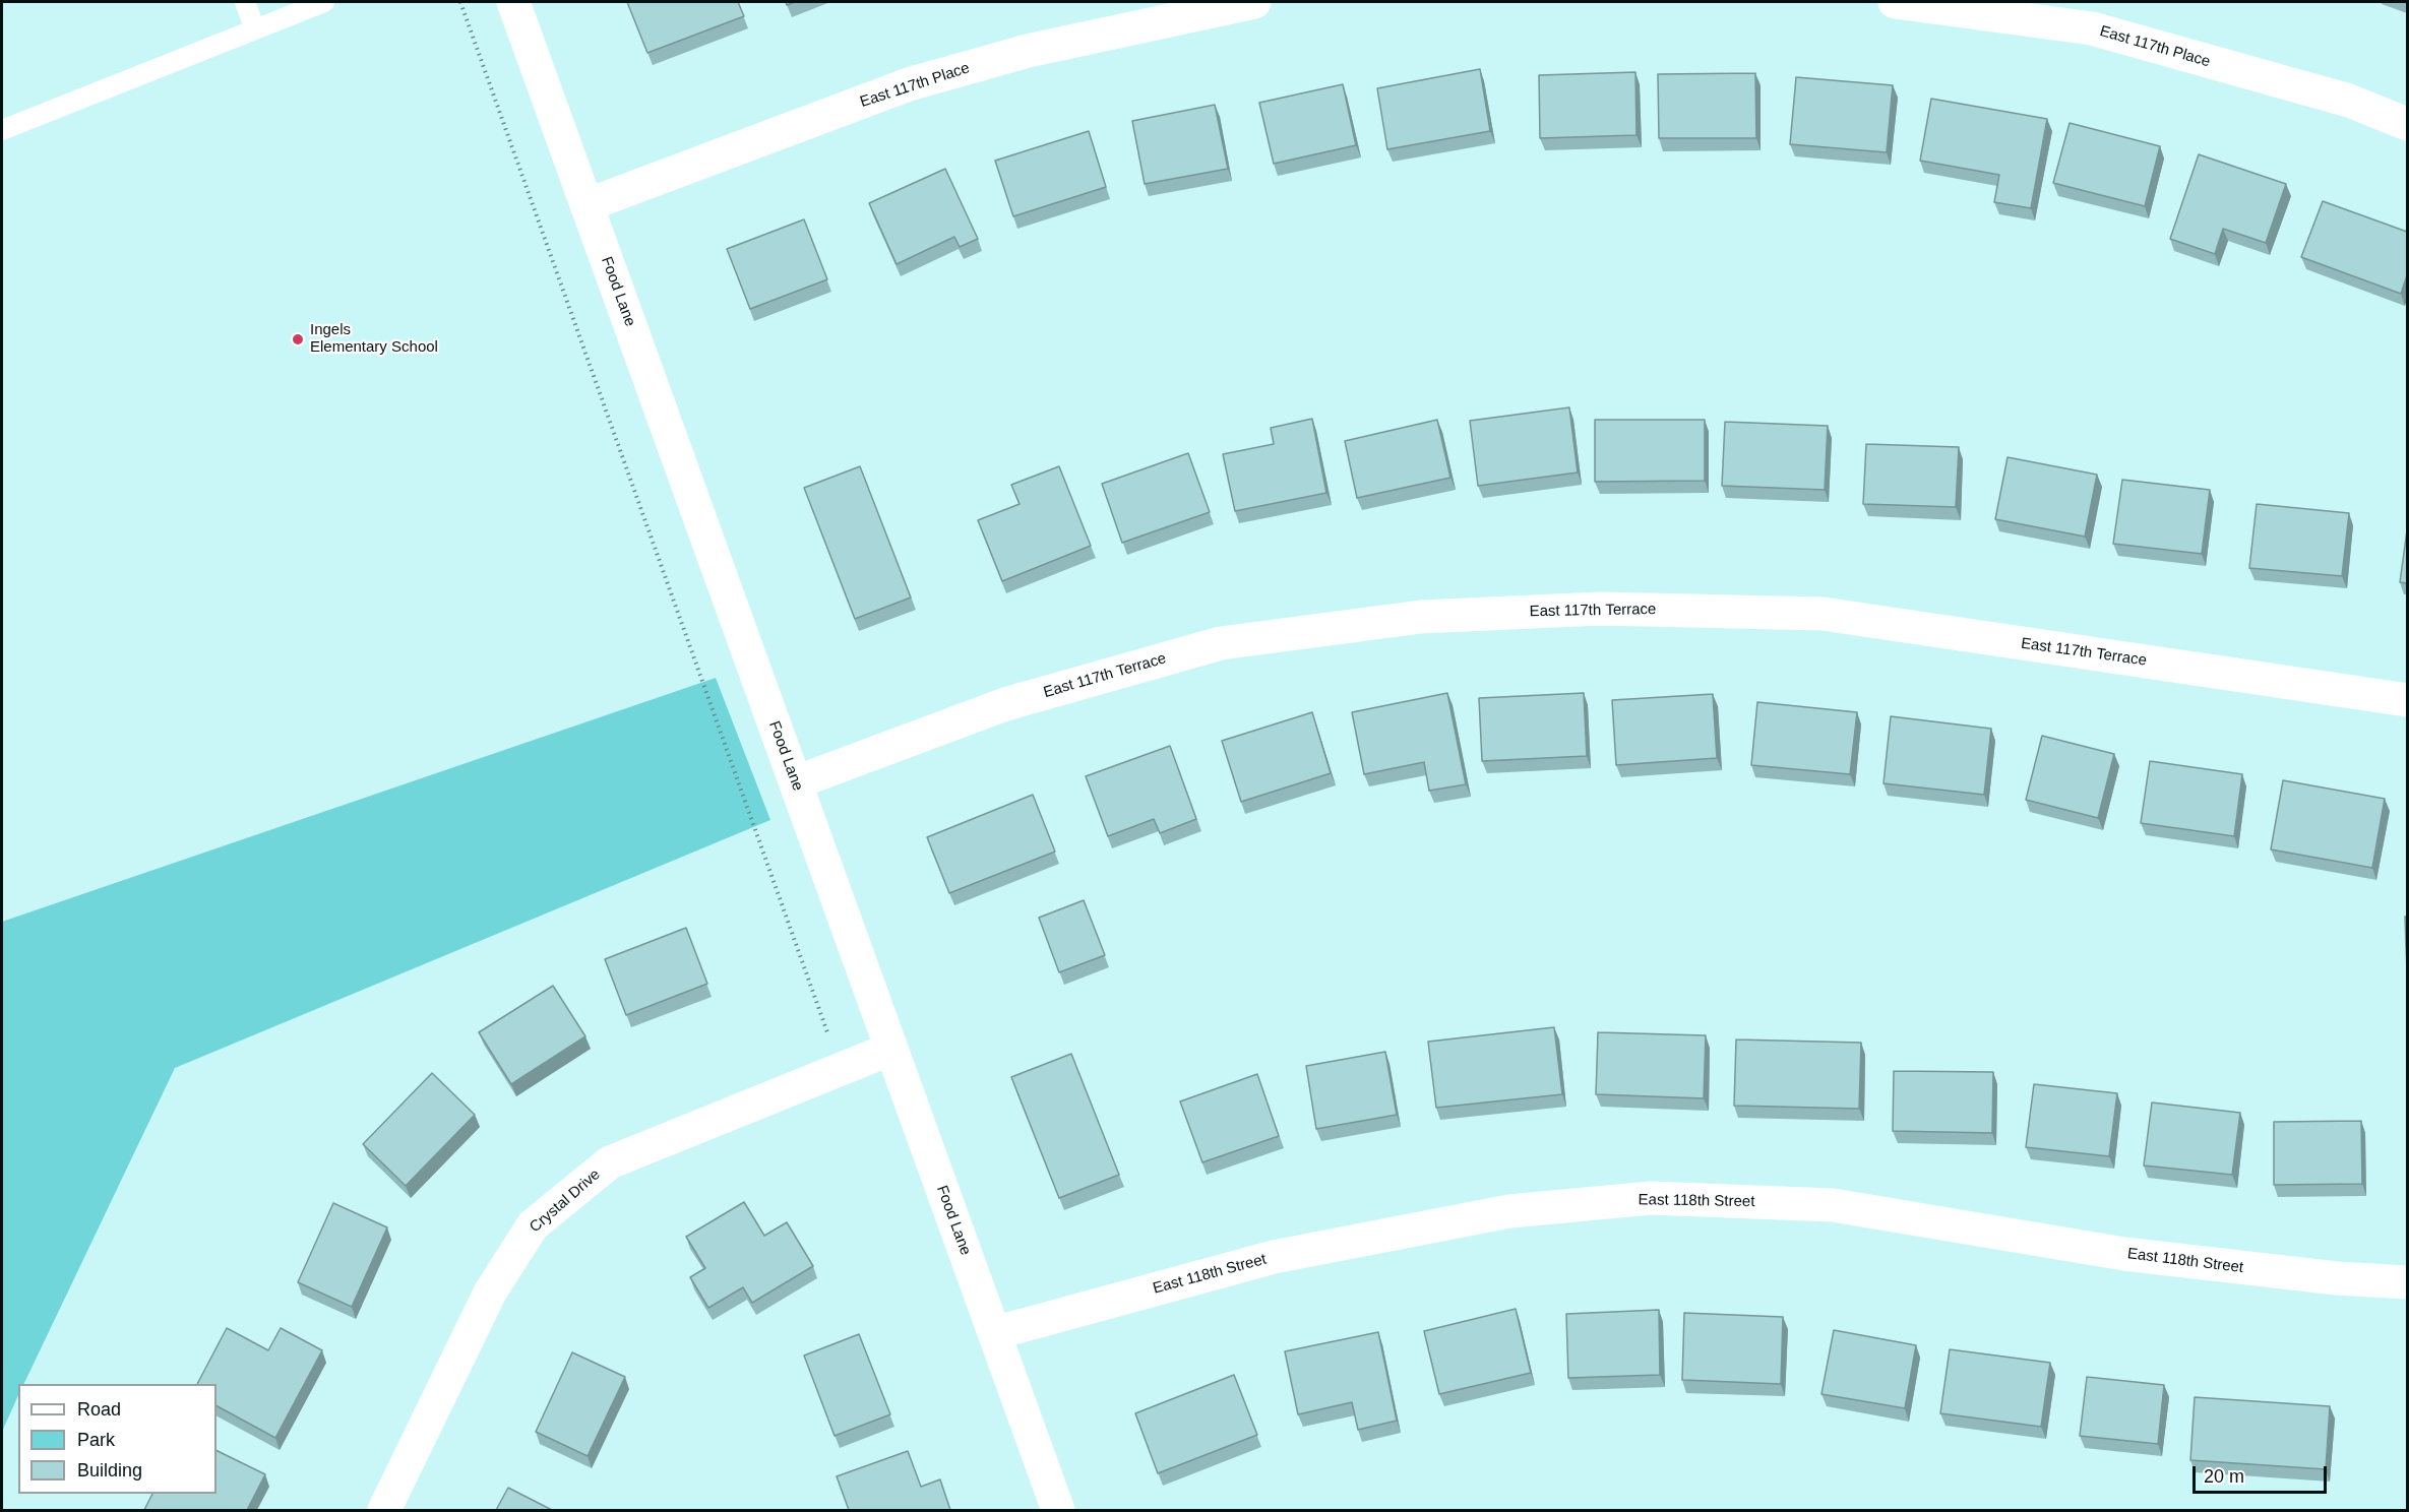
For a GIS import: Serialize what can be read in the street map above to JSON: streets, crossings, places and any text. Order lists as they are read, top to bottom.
{
  "streets": {
    "street": [
      "East 117th Place",
      "Food Lane",
      "East 117th Terrace",
      "Crystal Drive",
      "East 118th Street"
    ]
  },
  "crossings": [
    ["East 117th Place", "Food Lane"],
    ["Food Lane", "East 117th Terrace"],
    ["Food Lane", "Crystal Drive"],
    ["Food Lane", "East 118th Street"]
  ],
  "places": ["Ingels Elementary School"],
  "legend": ["Road", "Park", "Building"],
  "scale_bar": "20 m"
}
